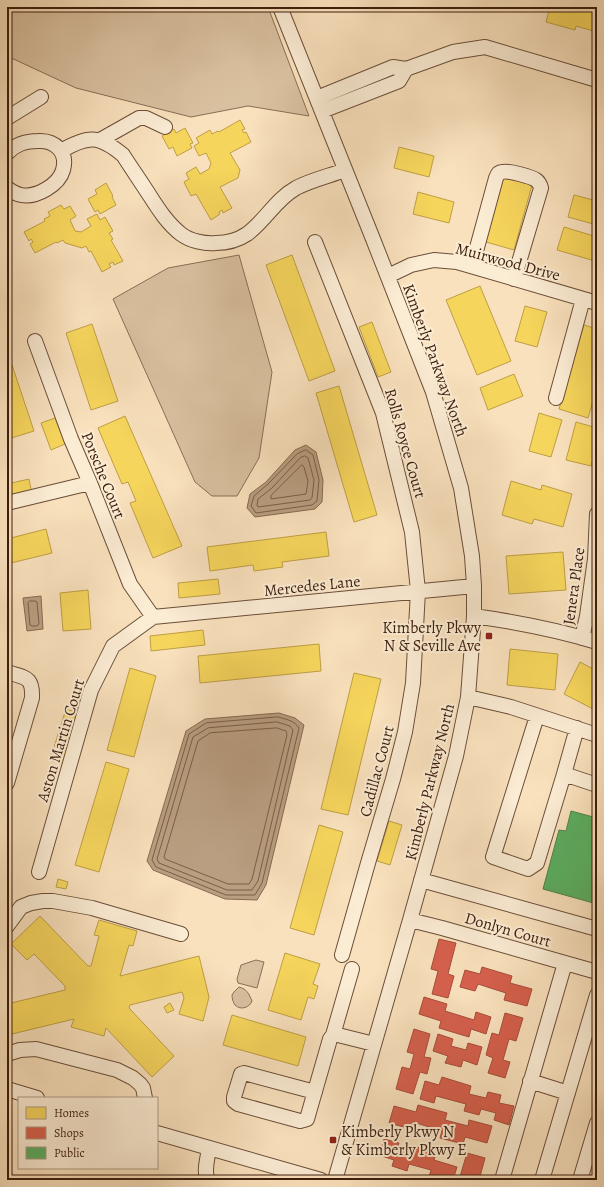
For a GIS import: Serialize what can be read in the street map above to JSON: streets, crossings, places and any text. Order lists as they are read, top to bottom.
{
  "streets": {
    "street": [
      "Muirwood Drive",
      "Kimberly Parkway North",
      "Rolls Royce Court",
      "Porsche Court",
      "Mercedes Lane",
      "Jenera Place",
      "Aston Martin Court",
      "Cadillac Court",
      "Donlyn Court"
    ]
  },
  "crossings": [
    ["Muirwood Drive", "Kimberly Parkway North"],
    ["Kimberly Parkway North", "Mercedes Lane"],
    ["Kimberly Parkway North", "Donlyn Court"],
    ["Rolls Royce Court", "Mercedes Lane"],
    ["Rolls Royce Court", "Cadillac Court"],
    ["Porsche Court", "Mercedes Lane"],
    ["Porsche Court", "Aston Martin Court"],
    ["Mercedes Lane", "Aston Martin Court"],
    ["Mercedes Lane", "Cadillac Court"]
  ],
  "places": {
    "transit": ["Kimberly Pkwy N & Seville Ave", "Kimberly Pkwy N & Kimberly Pkwy E"]
  },
  "legend": ["Homes", "Shops", "Public"]
}
